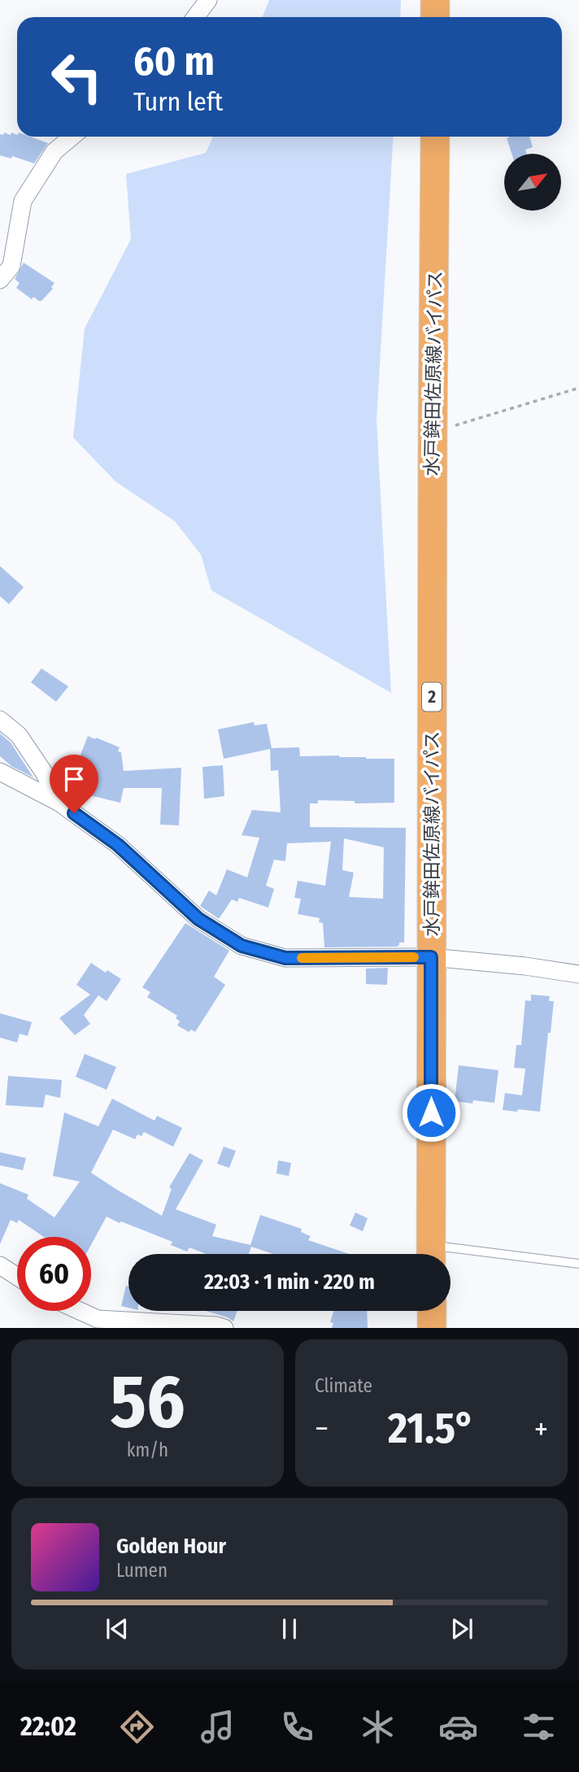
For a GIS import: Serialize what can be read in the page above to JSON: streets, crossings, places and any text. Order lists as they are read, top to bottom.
{
  "streets": {
    "main road": ["水戸鉾田佐原線バイパス", "2"]
  },
  "north": "top right",
  "page": {
    "turn": ["60 m", "Turn left"],
    "limit": "60",
    "trip": "22:03 · 1 min · 220 m",
    "tile": [
      ["56", "km/h"],
      "Climate"
    ],
    "heat": ["−", "21.5°", "+"],
    "song": ["Golden Hour", "Lumen"],
    "tabs": "22:02"
  }
}
